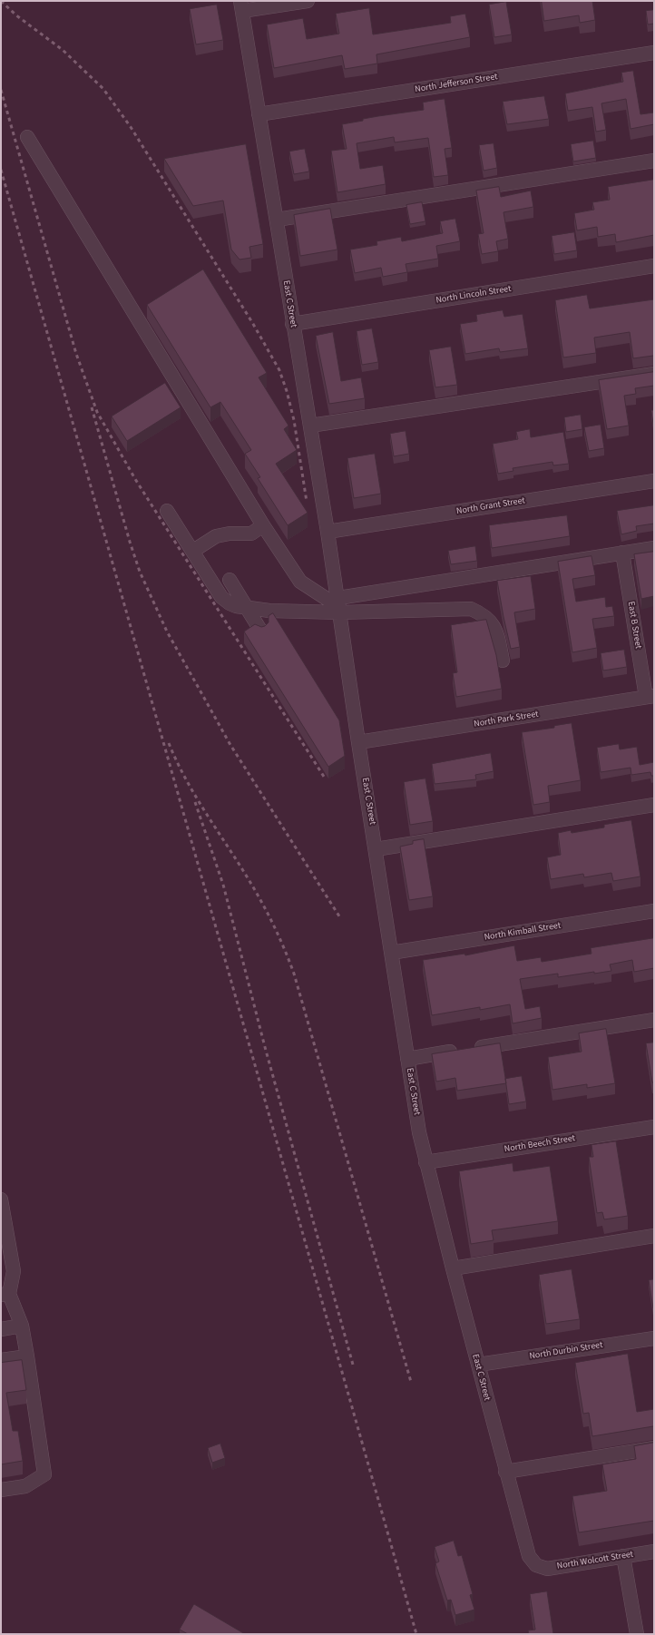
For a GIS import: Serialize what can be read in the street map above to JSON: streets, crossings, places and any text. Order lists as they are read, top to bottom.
{
  "streets": {
    "street": [
      "North Jefferson Street",
      "North Lincoln Street",
      "East C Street",
      "North Grant Street",
      "East B Street",
      "North Park Street",
      "North Kimball Street",
      "North Beech Street",
      "North Durbin Street",
      "North Wolcott Street"
    ]
  },
  "crossings": [
    ["North Jefferson Street", "East C Street"],
    ["North Lincoln Street", "East C Street"],
    ["East C Street", "North Grant Street"],
    ["East C Street", "North Park Street"],
    ["East C Street", "North Kimball Street"],
    ["East C Street", "North Beech Street"],
    ["East C Street", "North Durbin Street"],
    ["East C Street", "North Wolcott Street"],
    ["East B Street", "North Park Street"]
  ]
}
